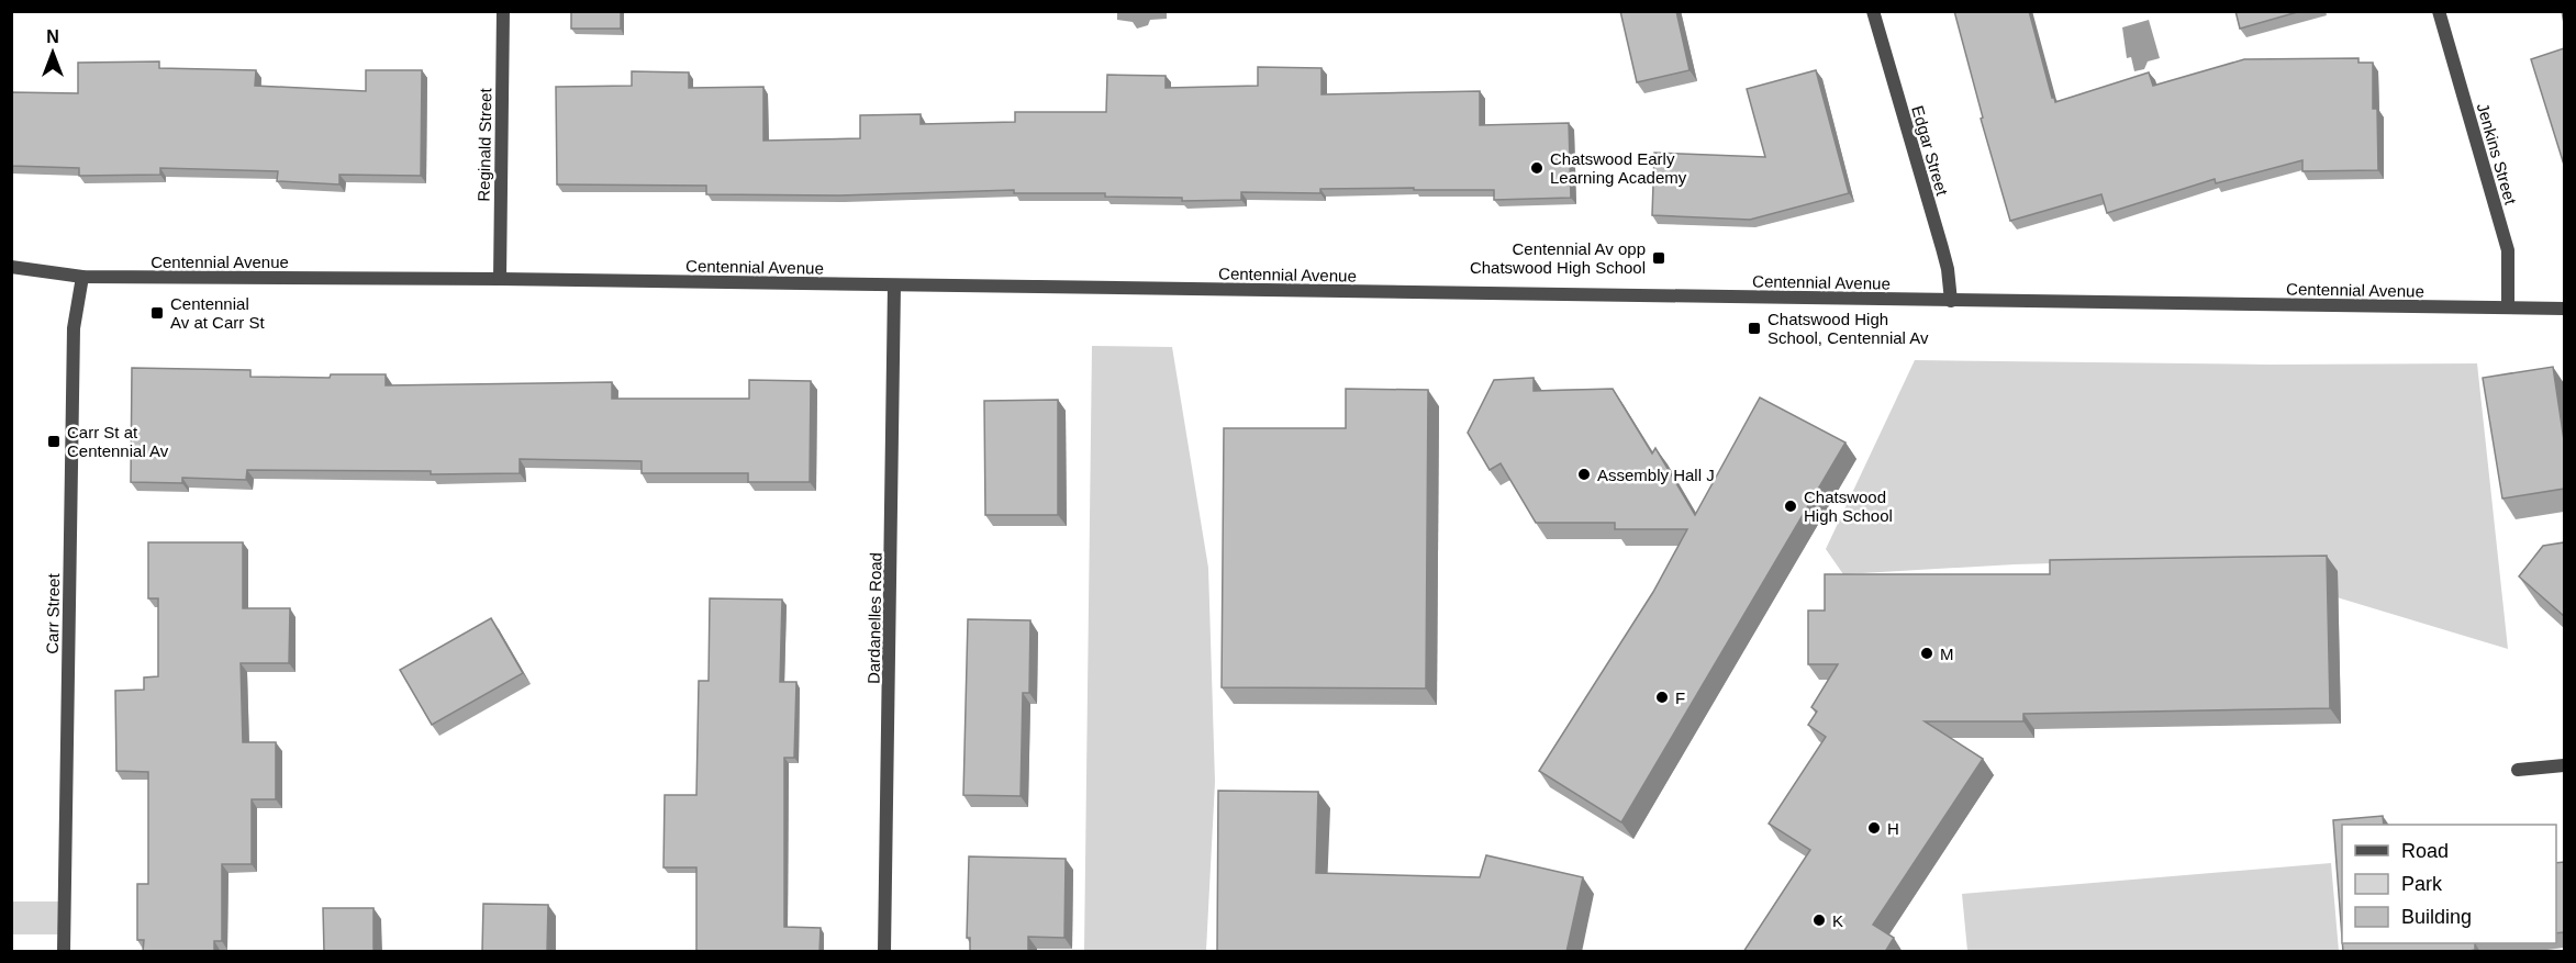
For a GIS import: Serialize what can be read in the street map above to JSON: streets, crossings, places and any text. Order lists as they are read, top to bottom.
{
  "streets": {
    "street": [
      "Reginald Street",
      "Edgar Street",
      "Jenkins Street",
      "Centennial Avenue",
      "Carr Street",
      "Dardanelles Road"
    ]
  },
  "crossings": [
    ["Reginald Street", "Centennial Avenue"],
    ["Edgar Street", "Centennial Avenue"],
    ["Jenkins Street", "Centennial Avenue"],
    ["Centennial Avenue", "Carr Street"],
    ["Centennial Avenue", "Dardanelles Road"]
  ],
  "places": {
    "other": [
      "Chatswood Early Learning Academy",
      "Assembly Hall J",
      "Chatswood High School",
      "M",
      "F",
      "H",
      "K"
    ],
    "transit": [
      "Centennial Av opp Chatswood High School",
      "Centennial Av at Carr St",
      "Chatswood High School, Centennial Av",
      "Carr St at Centennial Av"
    ]
  },
  "legend": ["Road", "Park", "Building"],
  "north": "top"
}
